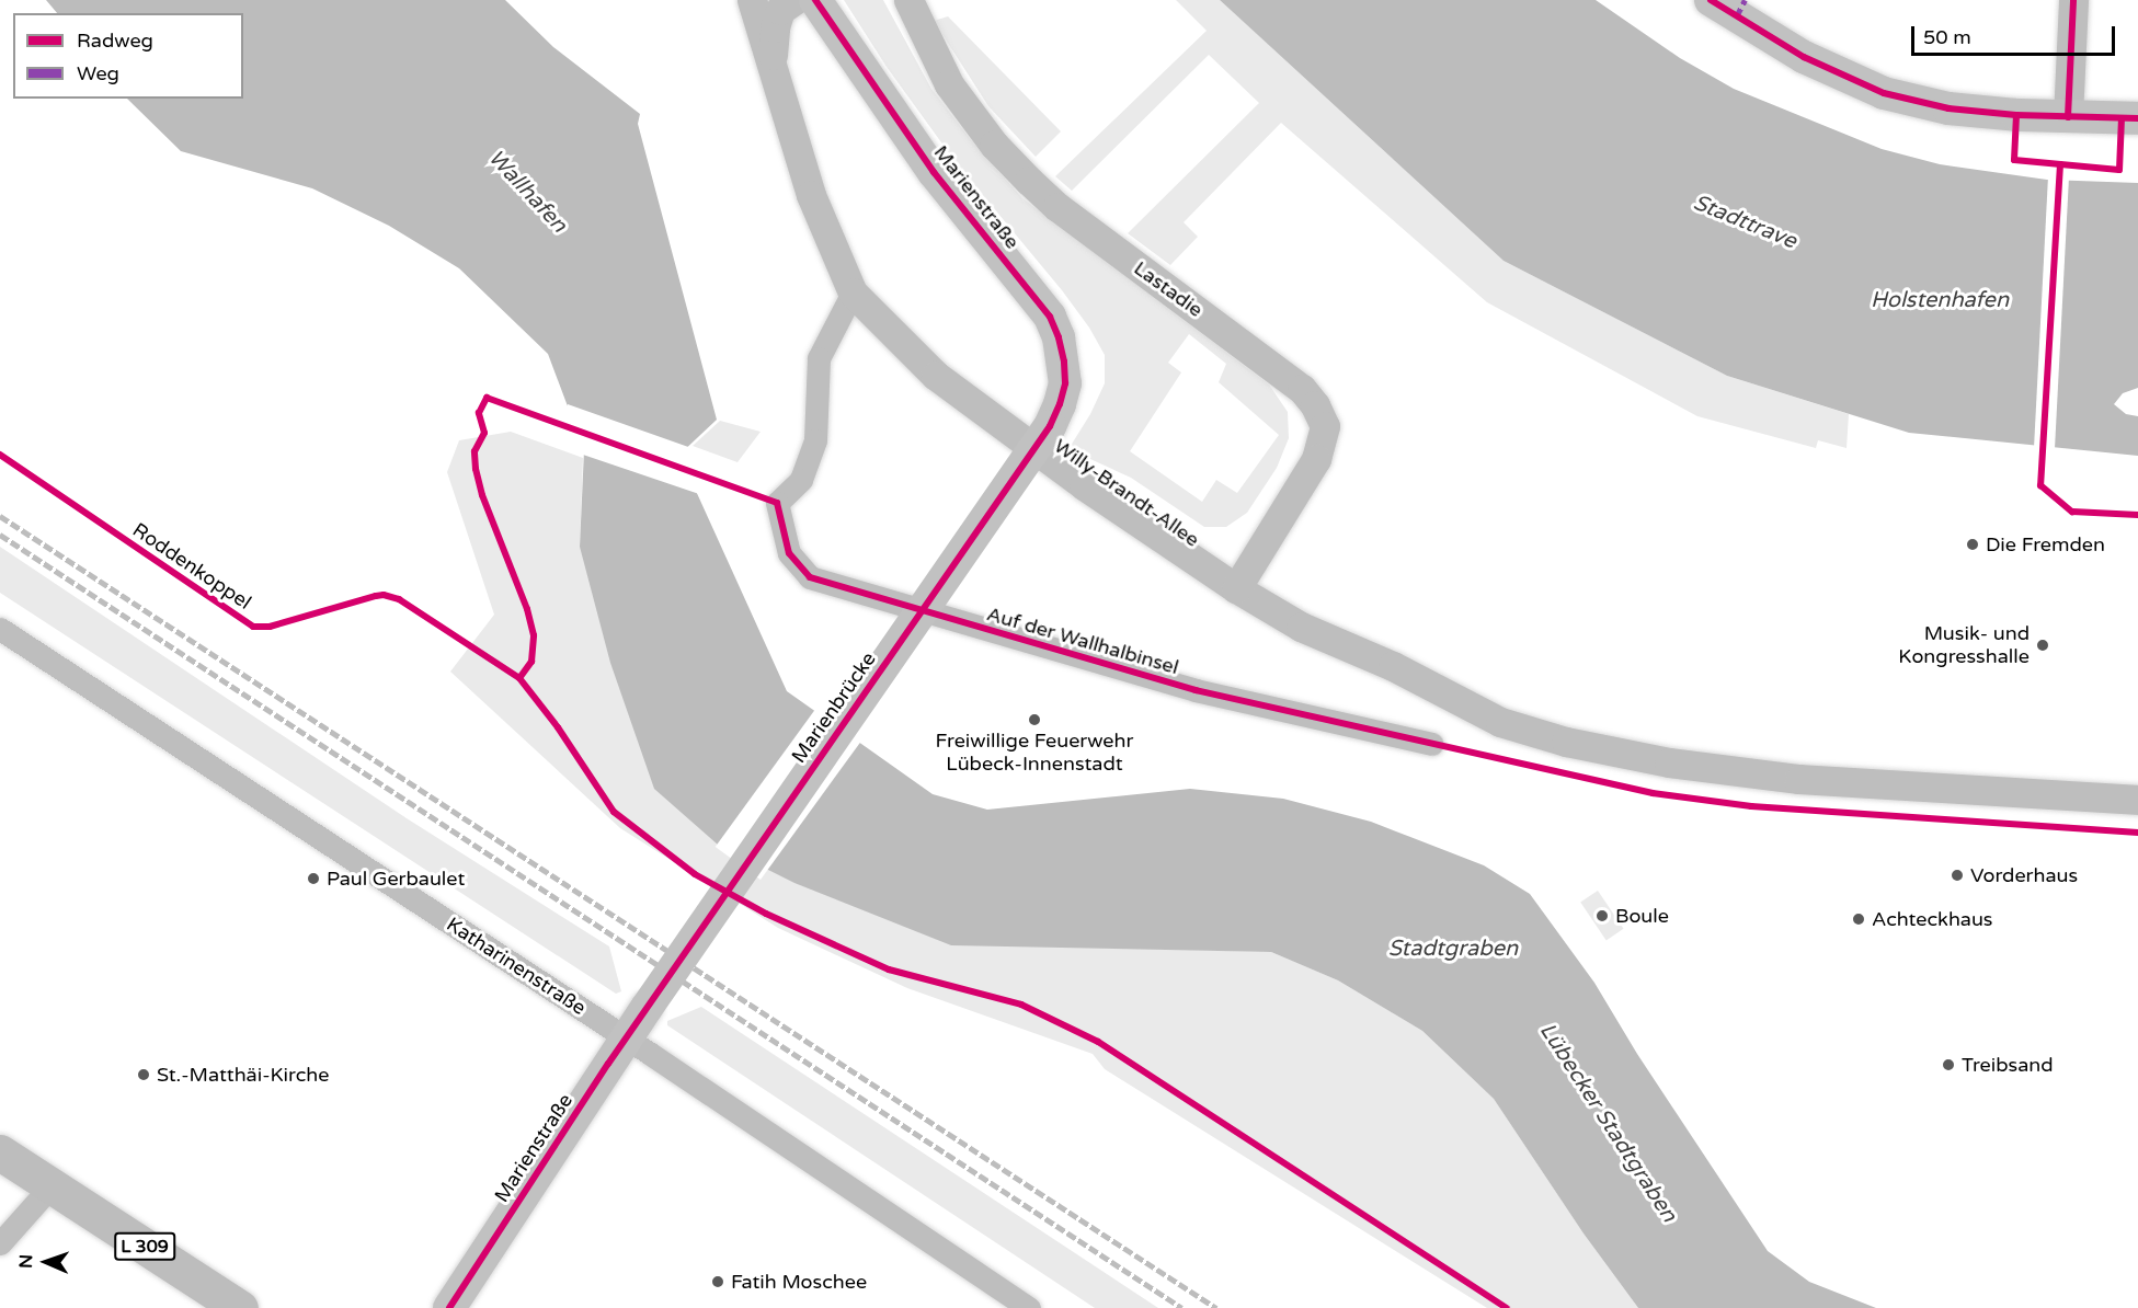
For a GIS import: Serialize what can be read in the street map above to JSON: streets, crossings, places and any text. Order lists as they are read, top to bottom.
{
  "streets": {
    "main road": ["Marienstraße", "Marienbrücke", "L 309"],
    "street": [
      "Lastadie",
      "Willy-Brandt-Allee",
      "Auf der Wallhalbinsel",
      "Katharinenstraße"
    ],
    "cycle path": ["Roddenkoppel"]
  },
  "crossings": [
    ["Marienstraße", "Marienbrücke"],
    ["Marienstraße", "Katharinenstraße"],
    ["Lastadie", "Willy-Brandt-Allee"],
    ["Willy-Brandt-Allee", "Auf der Wallhalbinsel"]
  ],
  "water": [
    "Wallhafen",
    "Stadttrave",
    "Holstenhafen",
    "Stadtgraben",
    "Lübecker Stadtgraben"
  ],
  "places": [
    "Die Fremden",
    "Musik- und Kongresshalle",
    "Freiwillige Feuerwehr Lübeck-Innenstadt",
    "Vorderhaus",
    "Paul Gerbaulet",
    "Boule",
    "Achteckhaus",
    "Treibsand",
    "St.-Matthäi-Kirche",
    "Fatih Moschee"
  ],
  "legend": ["Radweg", "Weg"],
  "scale_bar": "50 m",
  "north": "left"
}
